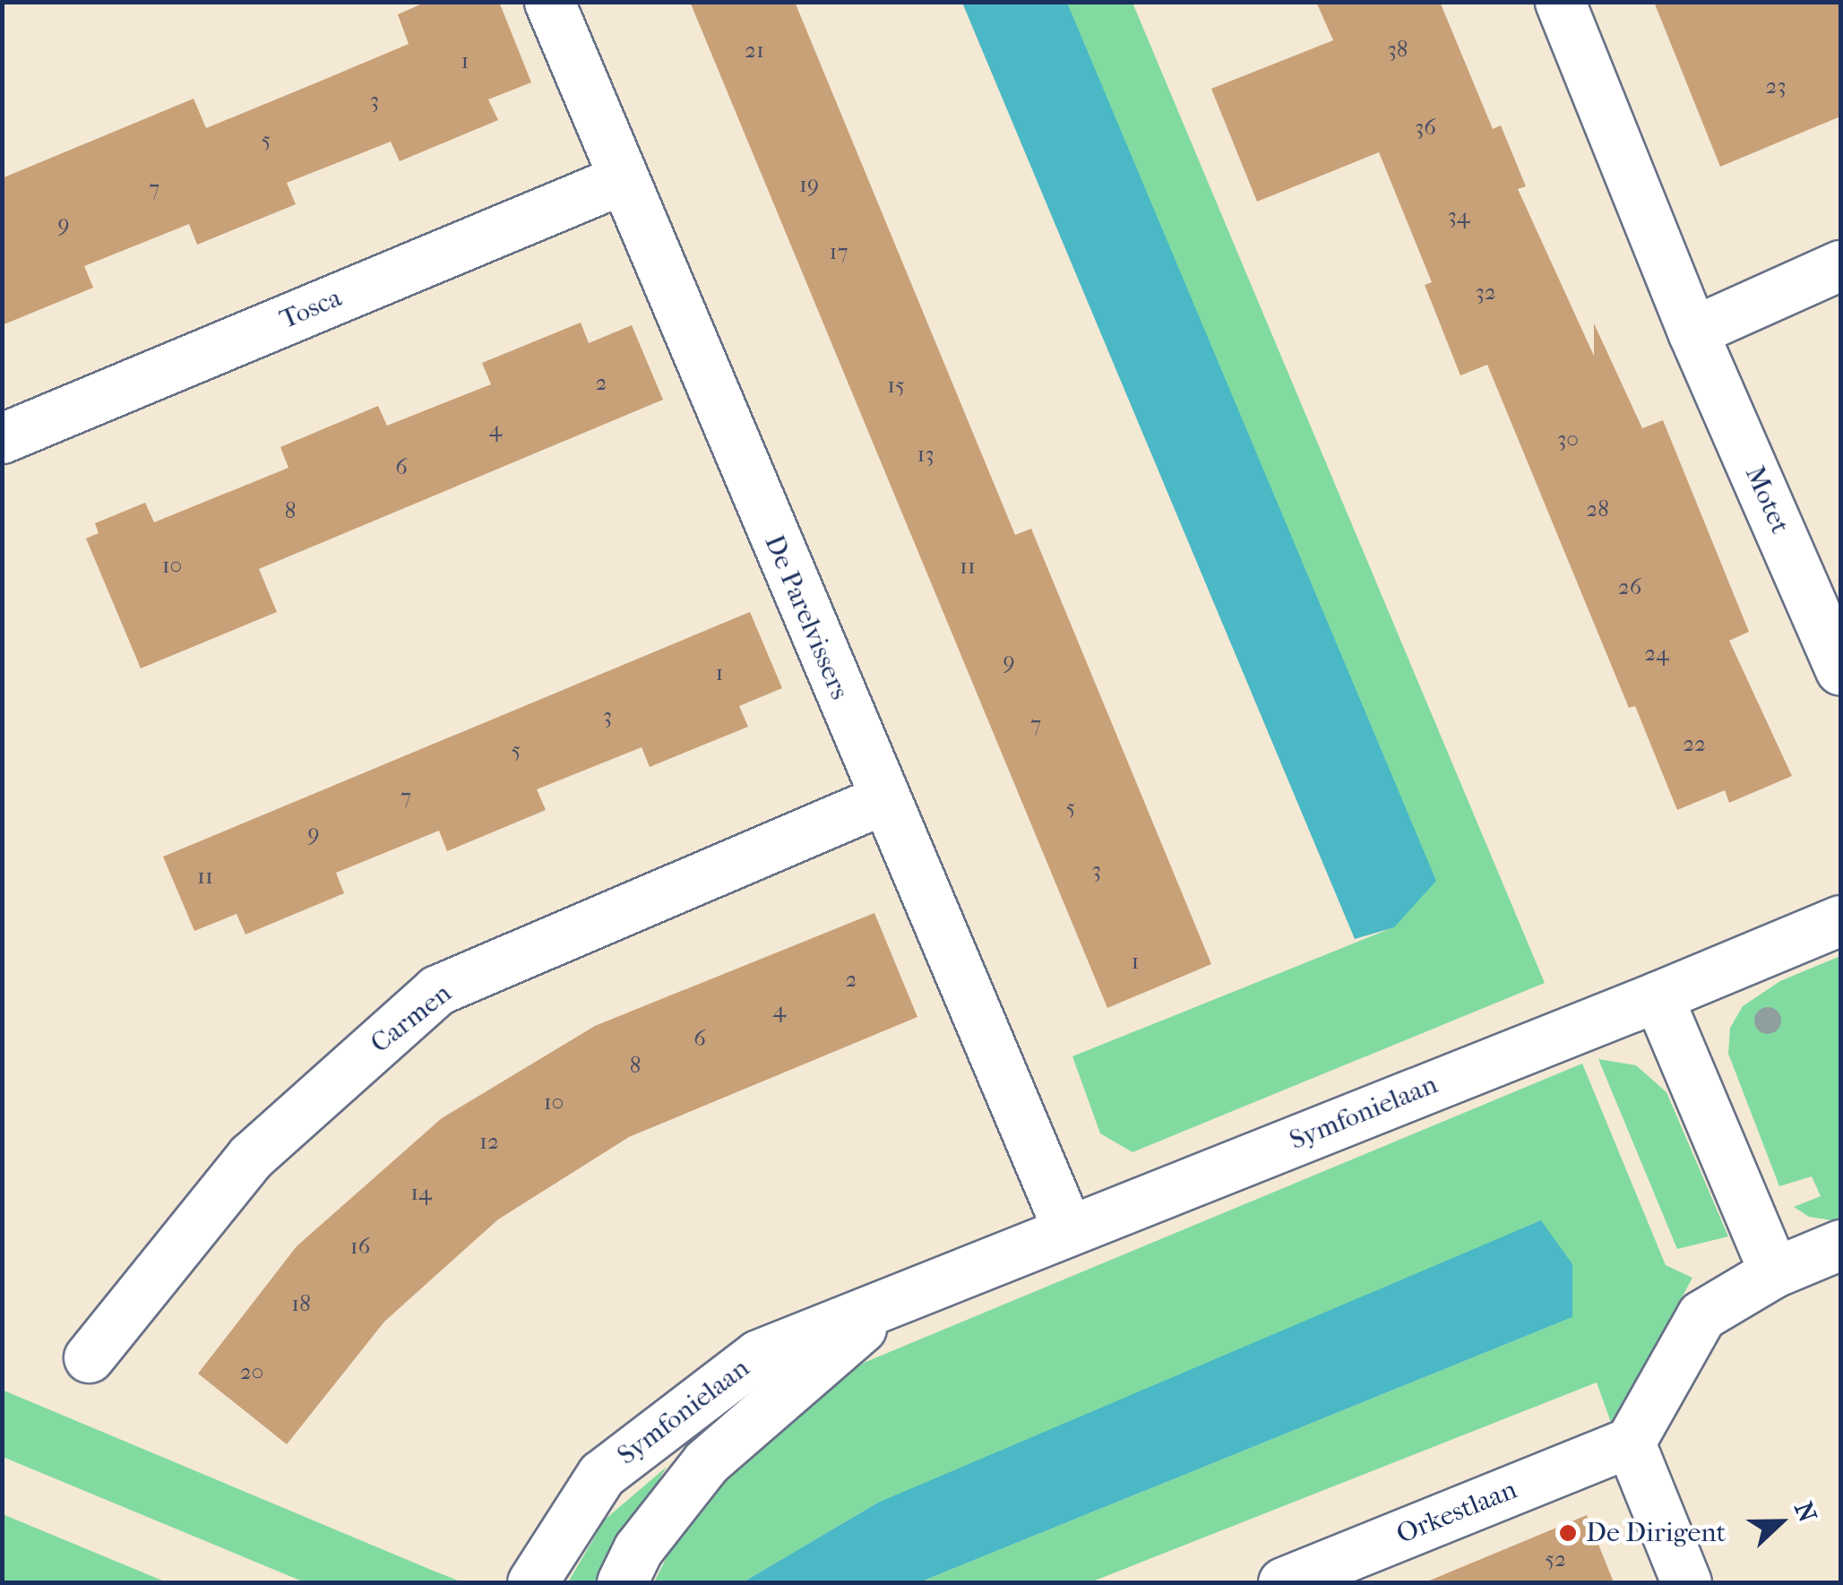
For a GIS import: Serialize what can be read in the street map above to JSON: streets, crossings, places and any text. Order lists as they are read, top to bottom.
{
  "streets": {
    "street": [
      "Tosca",
      "Motet",
      "De Parelvissers",
      "Carmen",
      "Symfonielaan",
      "Orkestlaan"
    ]
  },
  "crossings": [
    ["Tosca", "De Parelvissers"],
    ["De Parelvissers", "Carmen"],
    ["De Parelvissers", "Symfonielaan"]
  ],
  "places": ["De Dirigent"],
  "house_numbers": [
    "38",
    "21",
    "1",
    "23",
    "3",
    "36",
    "5",
    "19",
    "7",
    "34",
    "9",
    "17",
    "32",
    "2",
    "15",
    "4",
    "30",
    "13",
    "6",
    "28",
    "8",
    "10",
    "11",
    "26",
    "24",
    "9",
    "1",
    "3",
    "7",
    "22",
    "5",
    "7",
    "5",
    "9",
    "3",
    "11",
    "1",
    "2",
    "4",
    "6",
    "8",
    "10",
    "12",
    "14",
    "16",
    "18",
    "20",
    "52"
  ],
  "north": "right"
}
